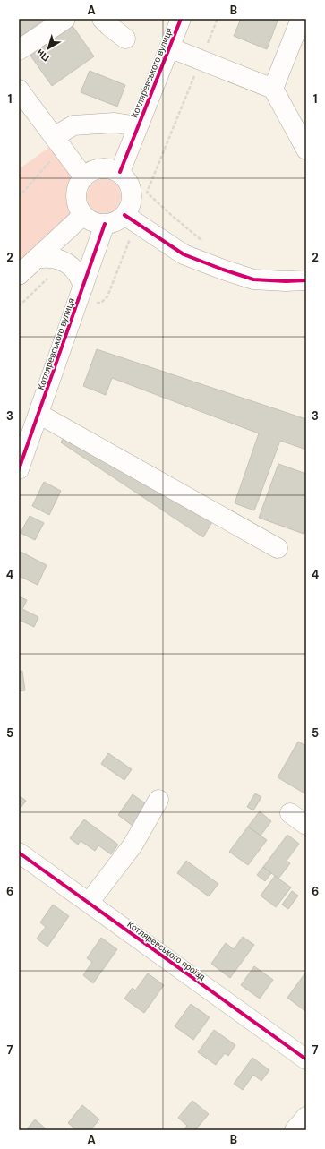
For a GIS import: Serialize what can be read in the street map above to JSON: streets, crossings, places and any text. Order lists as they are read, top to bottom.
{
  "streets": {
    "street": ["Котляревського вулиця", "Котляревського проїзд"]
  },
  "north": "bottom left",
  "grid": {
    "columns": ["A", "B"],
    "rows": [
      "1",
      "2",
      "3",
      "4",
      "5",
      "6",
      "7"
    ]
  }
}
